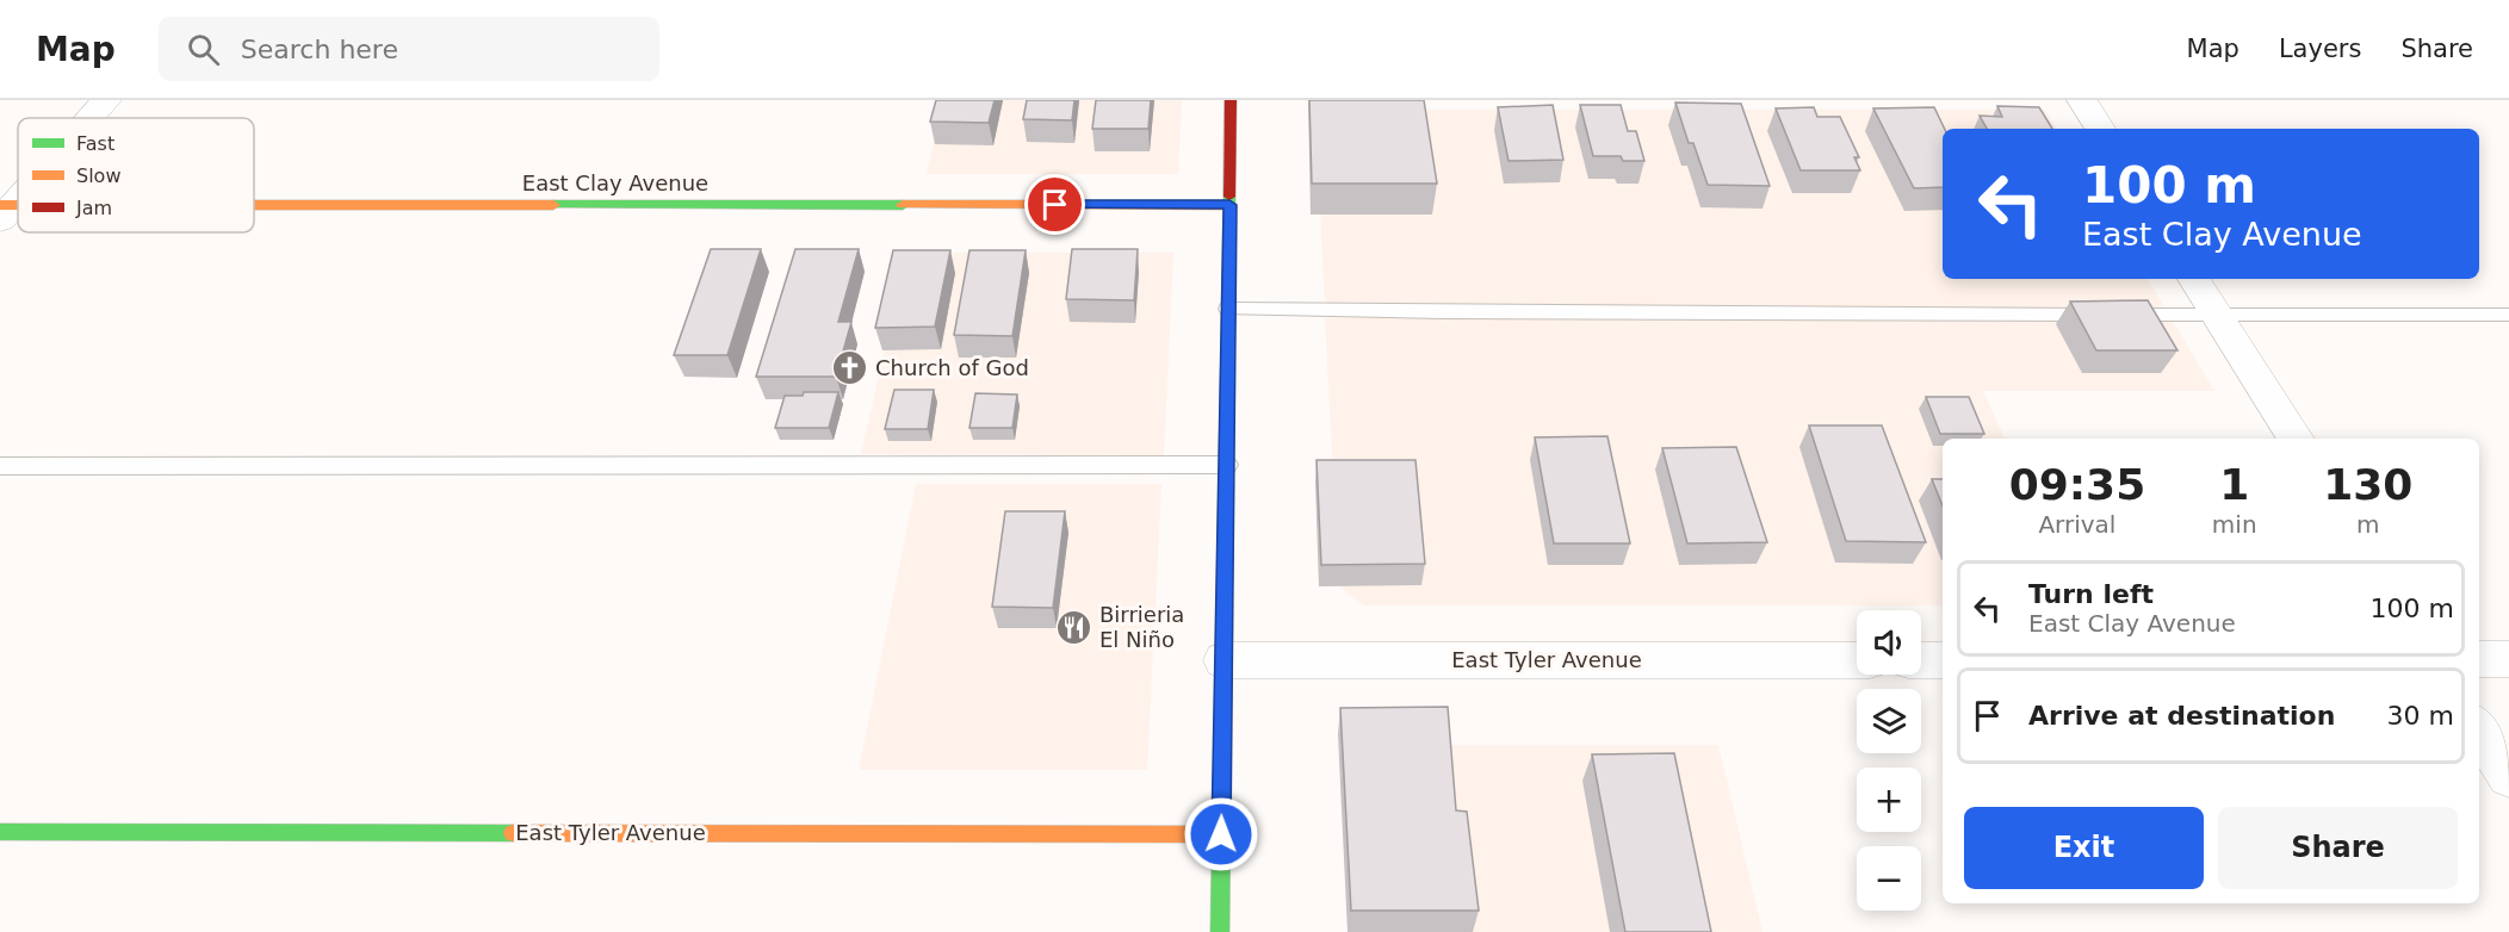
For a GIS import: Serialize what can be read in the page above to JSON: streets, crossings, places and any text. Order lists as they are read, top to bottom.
{
  "streets": {
    "street": ["East Clay Avenue", "East Tyler Avenue"]
  },
  "places": {
    "church": ["Church of God"],
    "restaurant": ["Birrieria El Niño"]
  },
  "legend": ["Fast", "Slow", "Jam"],
  "page": {
    "header": "Map",
    "search": "Search here",
    "nav": ["Map", "Layers", "Share"],
    "turn": ["100 m", "East Clay Avenue"],
    "eta": [
      "09:35",
      "Arrival",
      "1",
      "min",
      "130",
      "m"
    ],
    "list": [
      {
        "name": "Turn left",
        "note": "East Clay Avenue",
        "value": "100 m"
      },
      {
        "name": "Arrive at destination",
        "value": "30 m"
      }
    ],
    "map_buttons": ["+", "−"],
    "buttons": ["Exit", "Share"]
  }
}
